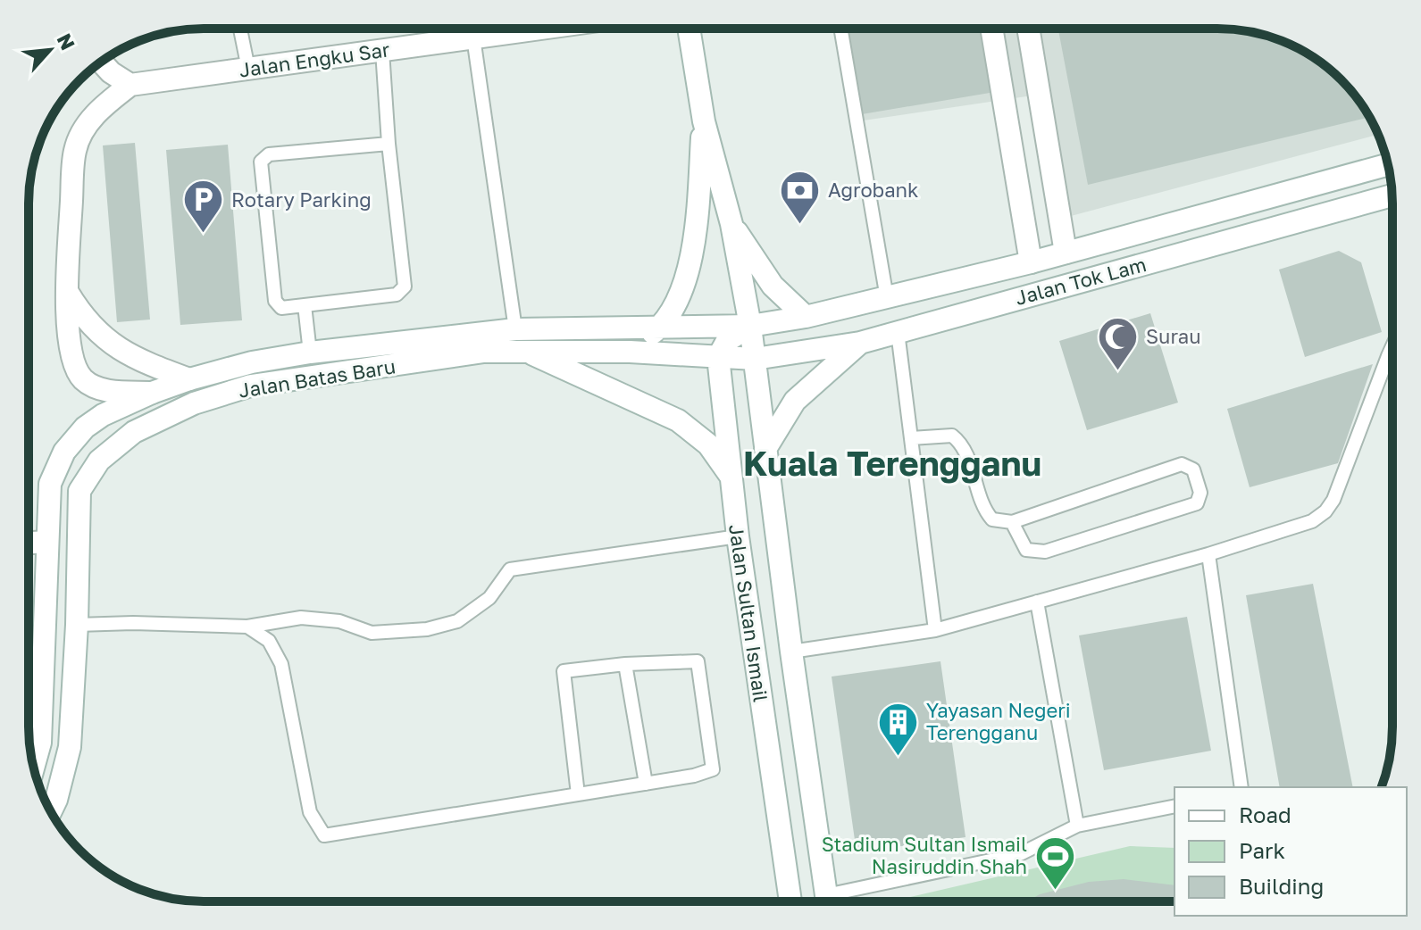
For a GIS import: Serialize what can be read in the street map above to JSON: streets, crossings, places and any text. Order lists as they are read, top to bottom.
{
  "streets": {
    "main road": [
      "Jalan Engku Sar",
      "Jalan Tok Lam",
      "Jalan Batas Baru",
      "Jalan Sultan Ismail"
    ]
  },
  "crossings": [
    ["Jalan Tok Lam", "Jalan Batas Baru"],
    ["Jalan Tok Lam", "Jalan Sultan Ismail"],
    ["Jalan Batas Baru", "Jalan Sultan Ismail"]
  ],
  "districts": ["Kuala Terengganu"],
  "places": {
    "bank": ["Agrobank"],
    "parking": ["Rotary Parking"],
    "mosque": ["Surau"],
    "building": ["Yayasan Negeri Terengganu"],
    "sports": ["Stadium Sultan Ismail Nasiruddin Shah"]
  },
  "legend": ["Road", "Park", "Building"],
  "north": "top right"
}
